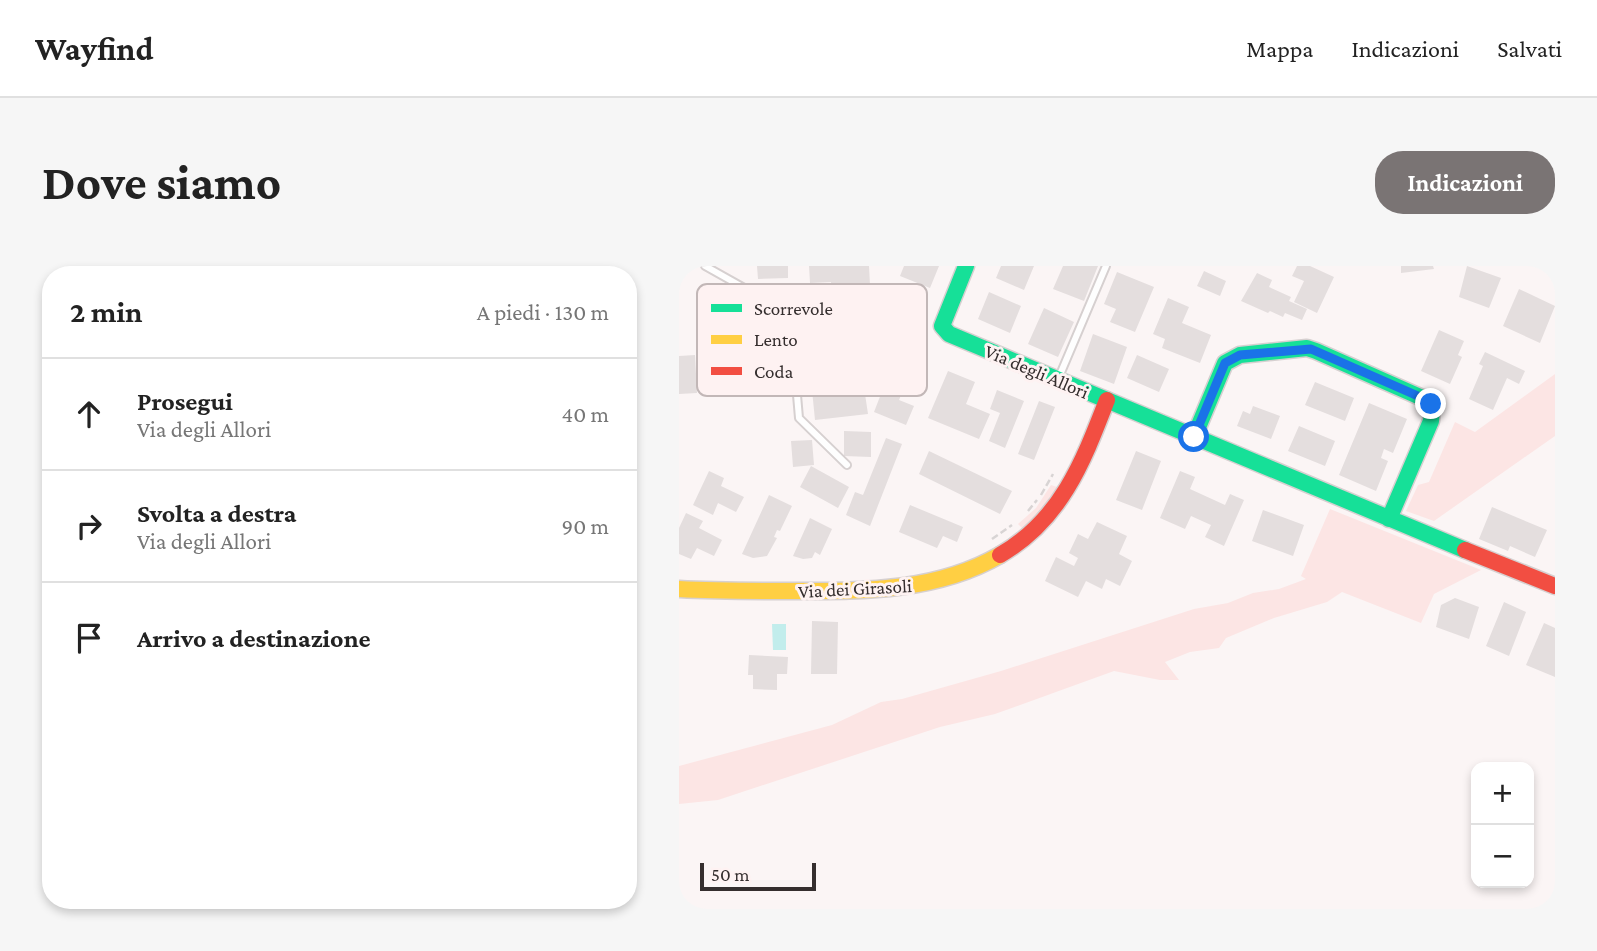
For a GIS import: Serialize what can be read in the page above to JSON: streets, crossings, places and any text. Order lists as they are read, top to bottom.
{
  "streets": {
    "street": ["Via degli Allori", "Via dei Girasoli"]
  },
  "crossings": [
    ["Via degli Allori", "Via dei Girasoli"]
  ],
  "legend": ["Scorrevole", "Lento", "Coda"],
  "scale_bar": "50 m",
  "page": {
    "header": "Wayfind",
    "nav": ["Mappa", "Indicazioni", "Salvati"],
    "buttons": "Indicazioni",
    "title": "Dove siamo",
    "heading": ["2 min", "A piedi · 130 m"],
    "list": [
      ["Prosegui", "Via degli Allori", "40 m"],
      ["Svolta a destra", "Via degli Allori", "90 m"],
      "Arrivo a destinazione"
    ],
    "map_buttons": ["+", "−"],
    "scale": "50 m"
  }
}
